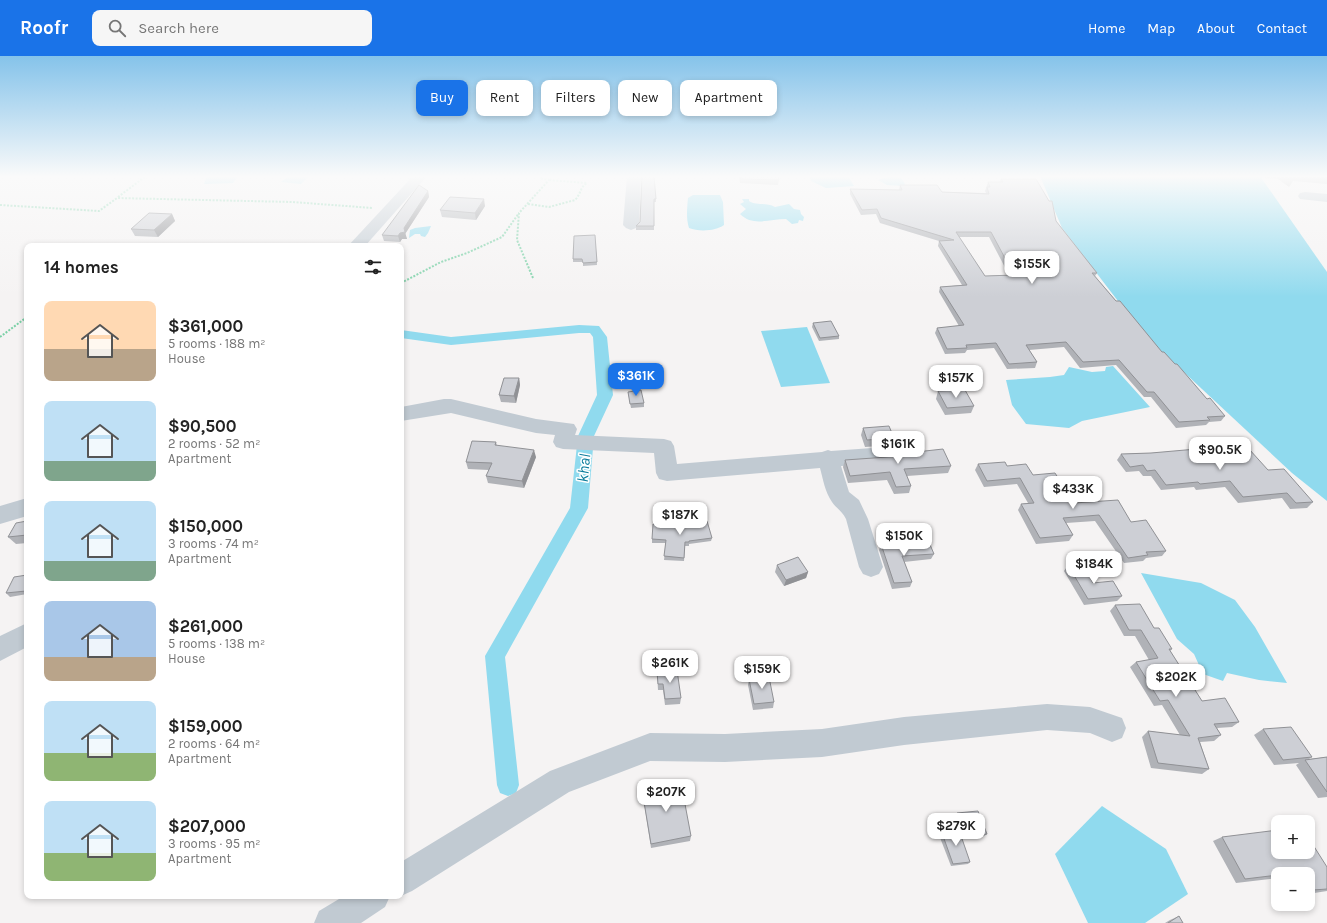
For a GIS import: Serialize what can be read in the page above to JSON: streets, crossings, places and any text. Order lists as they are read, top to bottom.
{
  "water": ["khal"],
  "page": {
    "header": "Roofr",
    "search": "Search here",
    "nav": [
      "Home",
      "Map",
      "About",
      "Contact"
    ],
    "chip": [
      "Buy",
      "Rent",
      "Filters",
      "New",
      "Apartment"
    ],
    "heading": "14 homes",
    "price": [
      "$155K",
      "$361K",
      "$157K",
      "$161K",
      "$90.5K",
      "$433K",
      "$187K",
      "$150K",
      "$184K",
      "$261K",
      "$159K",
      "$202K",
      "$207K",
      "$279K"
    ],
    "list": [
      {
        "name": "$361,000",
        "note": "5 rooms · 188 m² · House"
      },
      {
        "name": "$90,500",
        "note": "2 rooms · 52 m² · Apartment"
      },
      {
        "name": "$150,000",
        "note": "3 rooms · 74 m² · Apartment"
      },
      {
        "name": "$261,000",
        "note": "5 rooms · 138 m² · House"
      },
      {
        "name": "$159,000",
        "note": "2 rooms · 64 m² · Apartment"
      },
      {
        "name": "$207,000",
        "note": "3 rooms · 95 m² · Apartment"
      }
    ],
    "map_buttons": ["+", "−"]
  }
}
